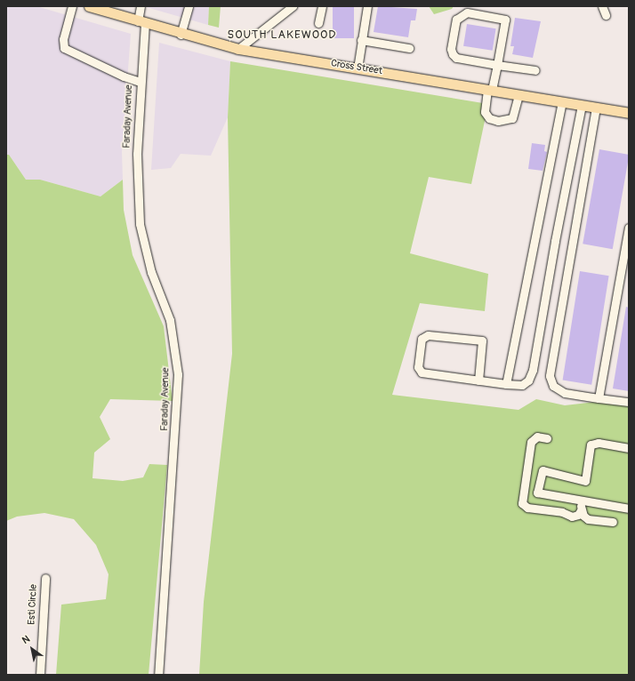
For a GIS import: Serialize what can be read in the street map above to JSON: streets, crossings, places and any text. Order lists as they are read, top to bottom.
{
  "streets": {
    "main road": ["Cross Street"],
    "street": ["Faraday Avenue", "Esti Circle"]
  },
  "crossings": [
    ["Cross Street", "Faraday Avenue"]
  ],
  "districts": ["SOUTH LAKEWOOD"],
  "north": "top left"
}
